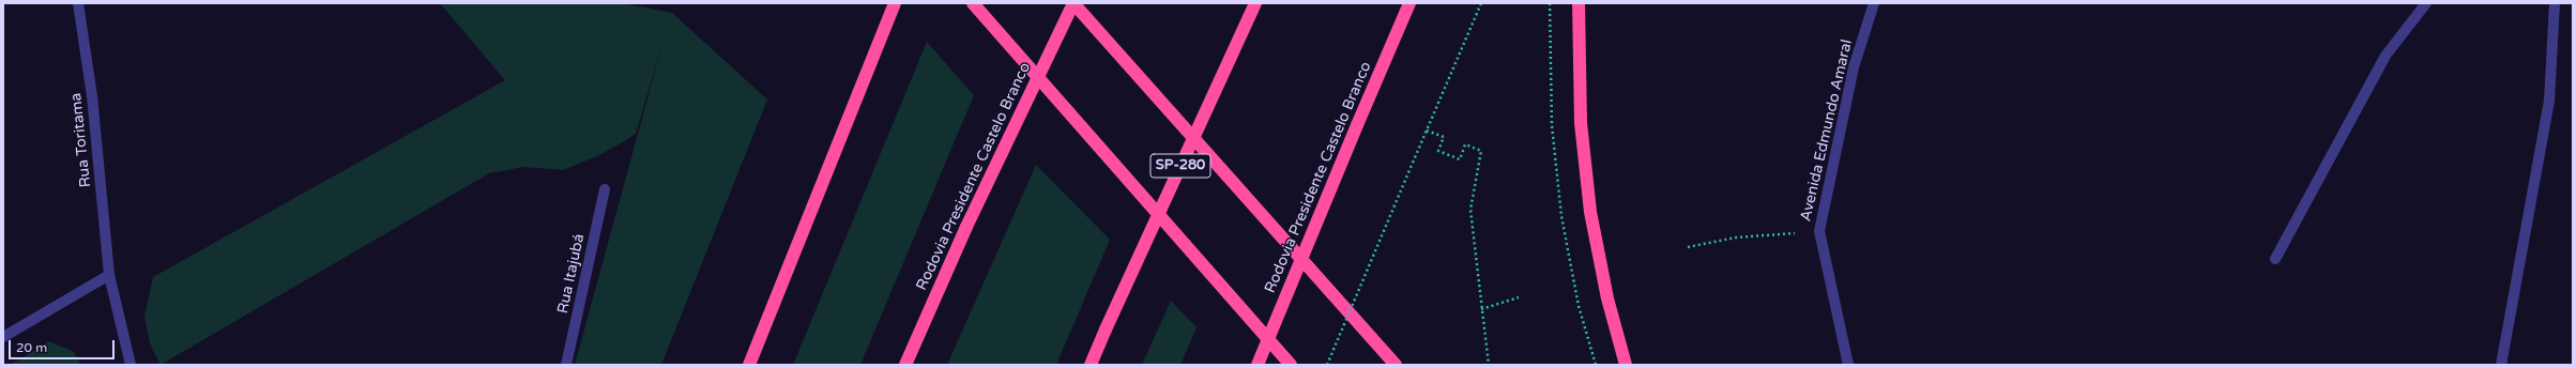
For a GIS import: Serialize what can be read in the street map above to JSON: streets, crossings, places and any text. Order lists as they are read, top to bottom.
{
  "streets": {
    "highway": ["SP-280", "Rodovia Presidente Castelo Branco"],
    "street": ["Avenida Edmundo Amaral", "Rua Toritama", "Rua Itajubá"]
  },
  "scale_bar": "20 m"
}
